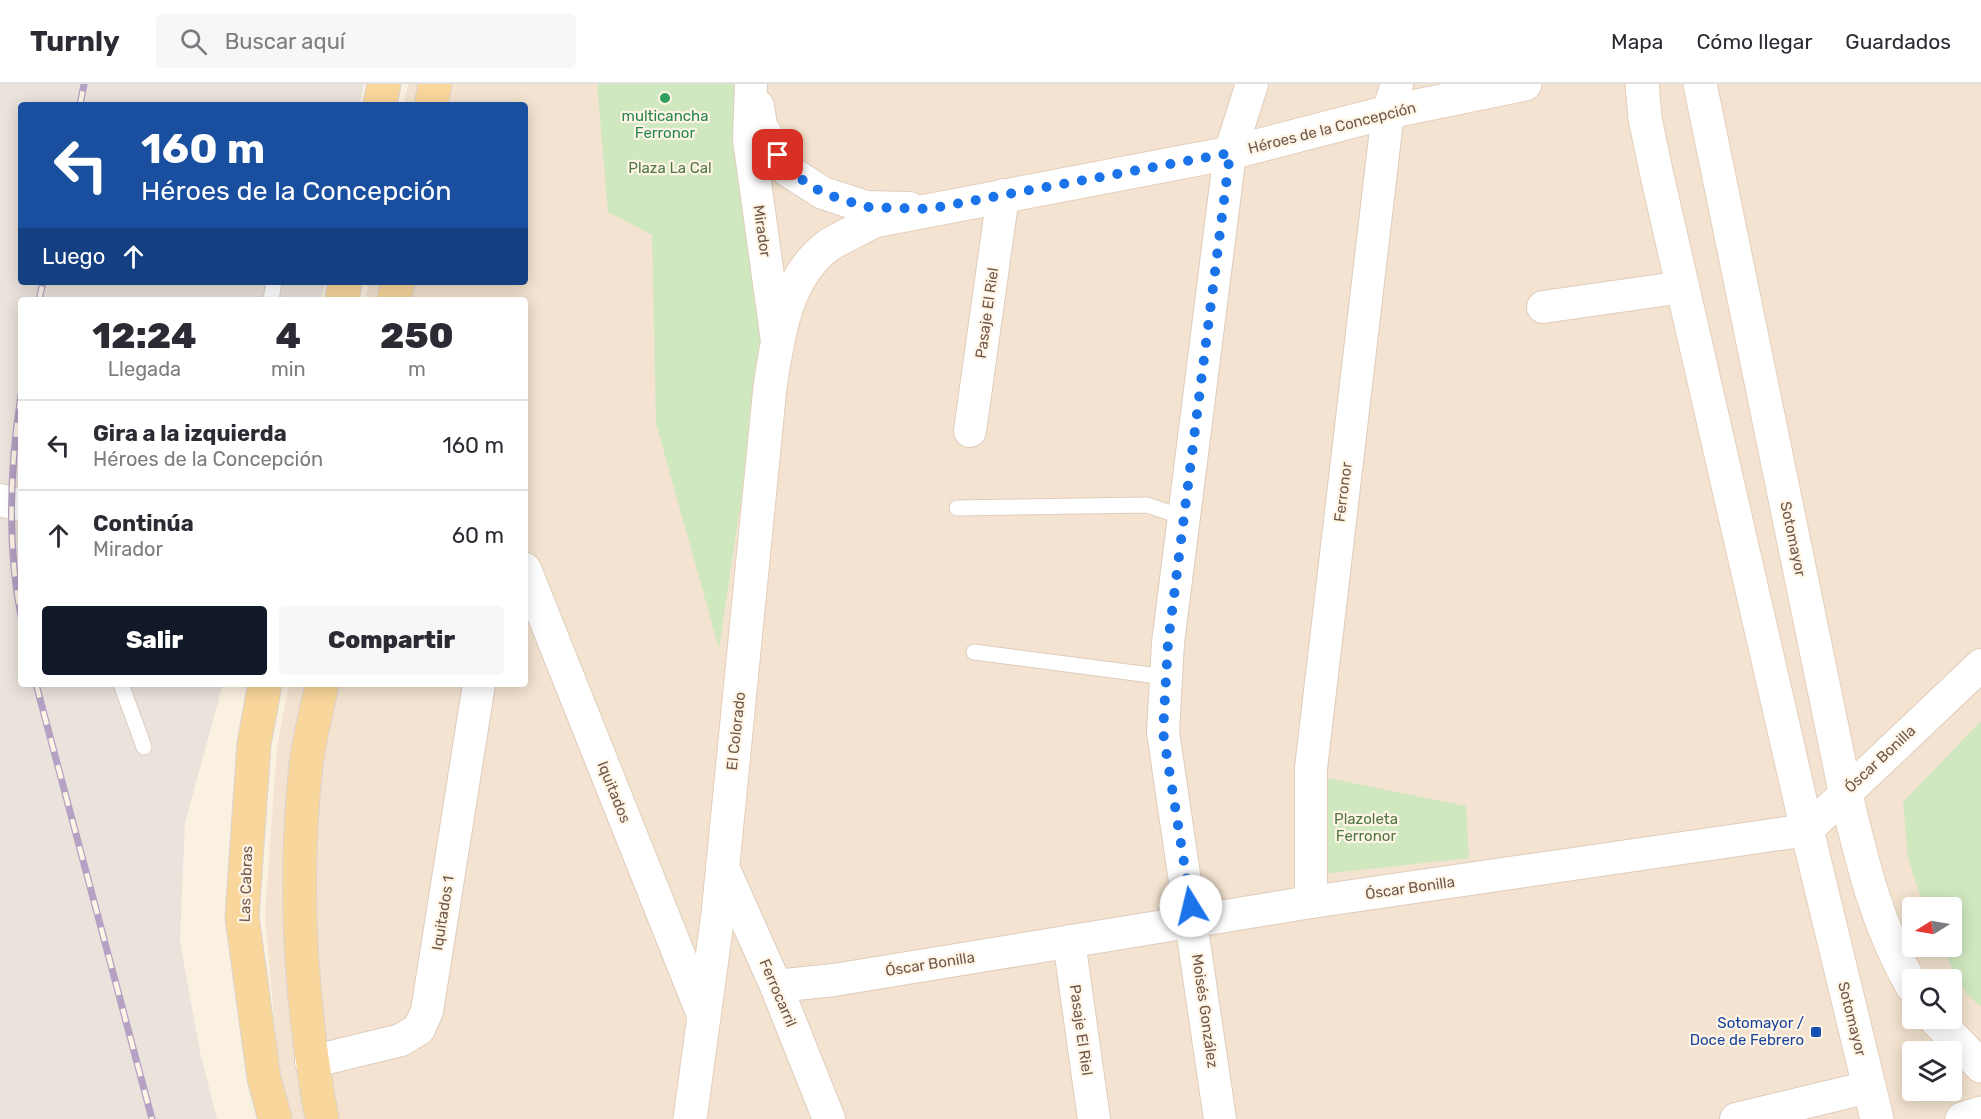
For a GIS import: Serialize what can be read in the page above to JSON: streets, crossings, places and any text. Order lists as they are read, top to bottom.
{
  "streets": {
    "main road": [
      "Héroes de la Concepción",
      "Sotomayor",
      "El Colorado",
      "Las Cabras"
    ],
    "street": [
      "Mirador",
      "Pasaje El Riel",
      "Ferronor",
      "Óscar Bonilla",
      "Iquitados",
      "Iquitados 1",
      "Ferrocarril",
      "Moisés González"
    ]
  },
  "crossings": [
    ["Héroes de la Concepción", "Mirador"],
    ["Héroes de la Concepción", "Pasaje El Riel"],
    ["Héroes de la Concepción", "Ferronor"],
    ["Héroes de la Concepción", "El Colorado"],
    ["Héroes de la Concepción", "Moisés González"],
    ["Mirador", "El Colorado"],
    ["Pasaje El Riel", "Óscar Bonilla"],
    ["Ferronor", "Óscar Bonilla"],
    ["Sotomayor", "Óscar Bonilla"],
    ["El Colorado", "Iquitados"],
    ["El Colorado", "Ferrocarril"],
    ["Óscar Bonilla", "Ferrocarril"],
    ["Óscar Bonilla", "Moisés González"]
  ],
  "parks": ["Plaza La Cal", "Plazoleta Ferronor"],
  "places": {
    "other": ["multicancha Ferronor"],
    "transit": ["Sotomayor / Doce de Febrero"]
  },
  "north": "left",
  "page": {
    "header": "Turnly",
    "search": "Buscar aquí",
    "nav": ["Mapa", "Cómo llegar", "Guardados"],
    "turn": ["160 m", "Héroes de la Concepción"],
    "then": "Luego",
    "eta": [
      "12:24",
      "Llegada",
      "4",
      "min",
      "250",
      "m"
    ],
    "list": [
      {
        "name": "Gira a la izquierda",
        "note": "Héroes de la Concepción",
        "value": "160 m"
      },
      {
        "name": "Continúa",
        "note": "Mirador",
        "value": "60 m"
      }
    ],
    "buttons": ["Salir", "Compartir"]
  }
}
